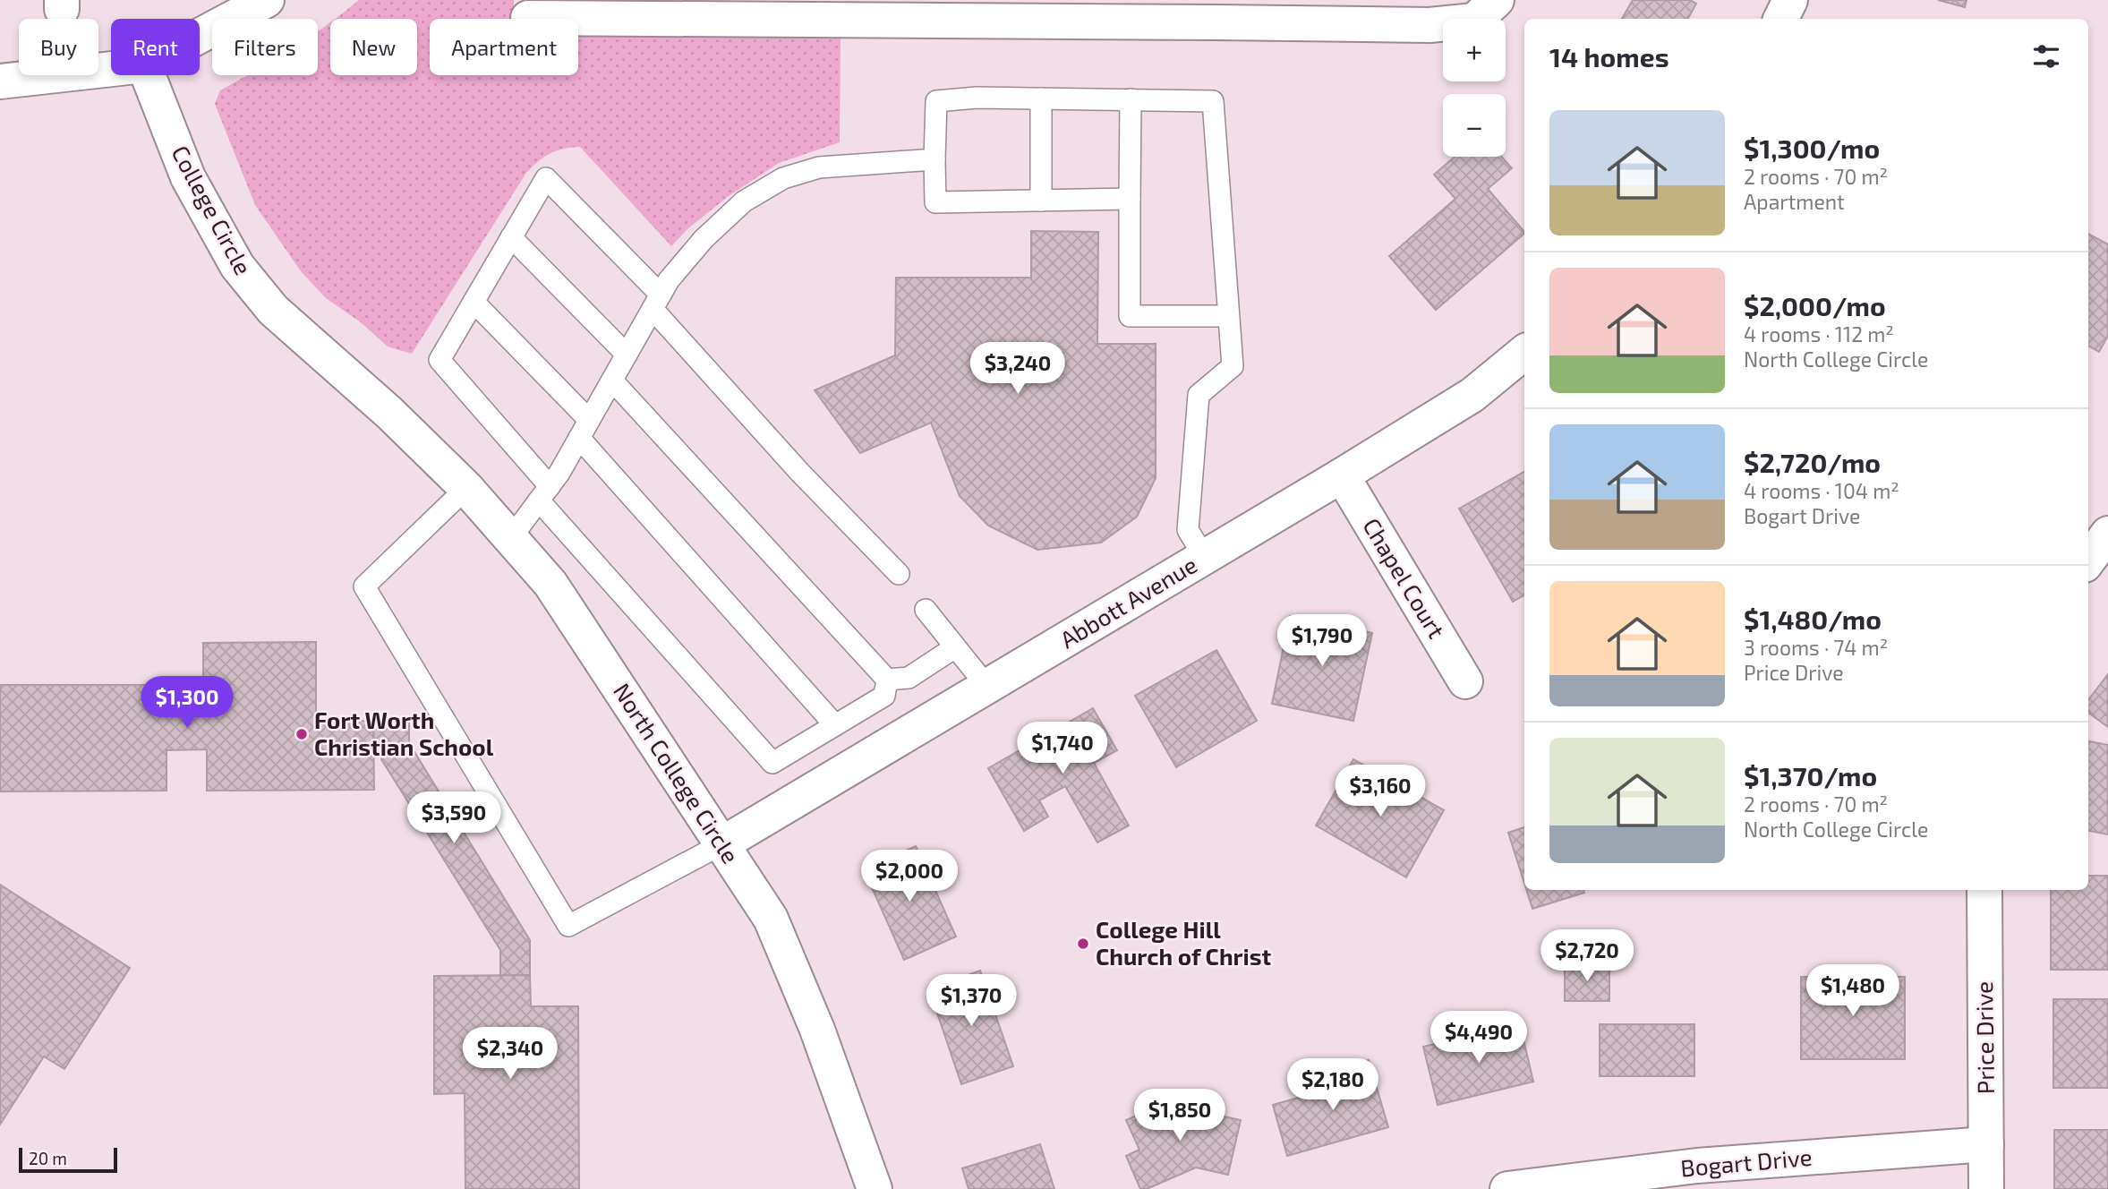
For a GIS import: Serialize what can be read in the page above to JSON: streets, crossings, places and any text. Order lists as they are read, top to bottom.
{
  "streets": {
    "street": [
      "College Circle",
      "Chapel Court",
      "Abbott Avenue",
      "North College Circle",
      "Price Drive",
      "Bogart Drive"
    ]
  },
  "crossings": [
    ["College Circle", "North College Circle"],
    ["Chapel Court", "Abbott Avenue"],
    ["Abbott Avenue", "North College Circle"],
    ["Price Drive", "Bogart Drive"]
  ],
  "places": ["Fort Worth Christian School", "College Hill Church of Christ"],
  "scale_bar": "20 m",
  "page": {
    "map_buttons": ["+", "−"],
    "chip": [
      "Buy",
      "Rent",
      "Filters",
      "New",
      "Apartment"
    ],
    "heading": "14 homes",
    "list": [
      {
        "name": "$1,300/mo",
        "note": "2 rooms · 70 m² · Apartment"
      },
      {
        "name": "$2,000/mo",
        "note": "4 rooms · 112 m² · North College Circle"
      },
      {
        "name": "$2,720/mo",
        "note": "4 rooms · 104 m² · Bogart Drive"
      },
      {
        "name": "$1,480/mo",
        "note": "3 rooms · 74 m² · Price Drive"
      },
      {
        "name": "$1,370/mo",
        "note": "2 rooms · 70 m² · North College Circle"
      }
    ],
    "price": [
      "$3,240",
      "$1,790",
      "$1,300",
      "$1,740",
      "$3,160",
      "$3,590",
      "$2,000",
      "$2,720",
      "$1,480",
      "$1,370",
      "$4,490",
      "$2,340",
      "$2,180",
      "$1,850"
    ],
    "scale": "20 m"
  }
}
